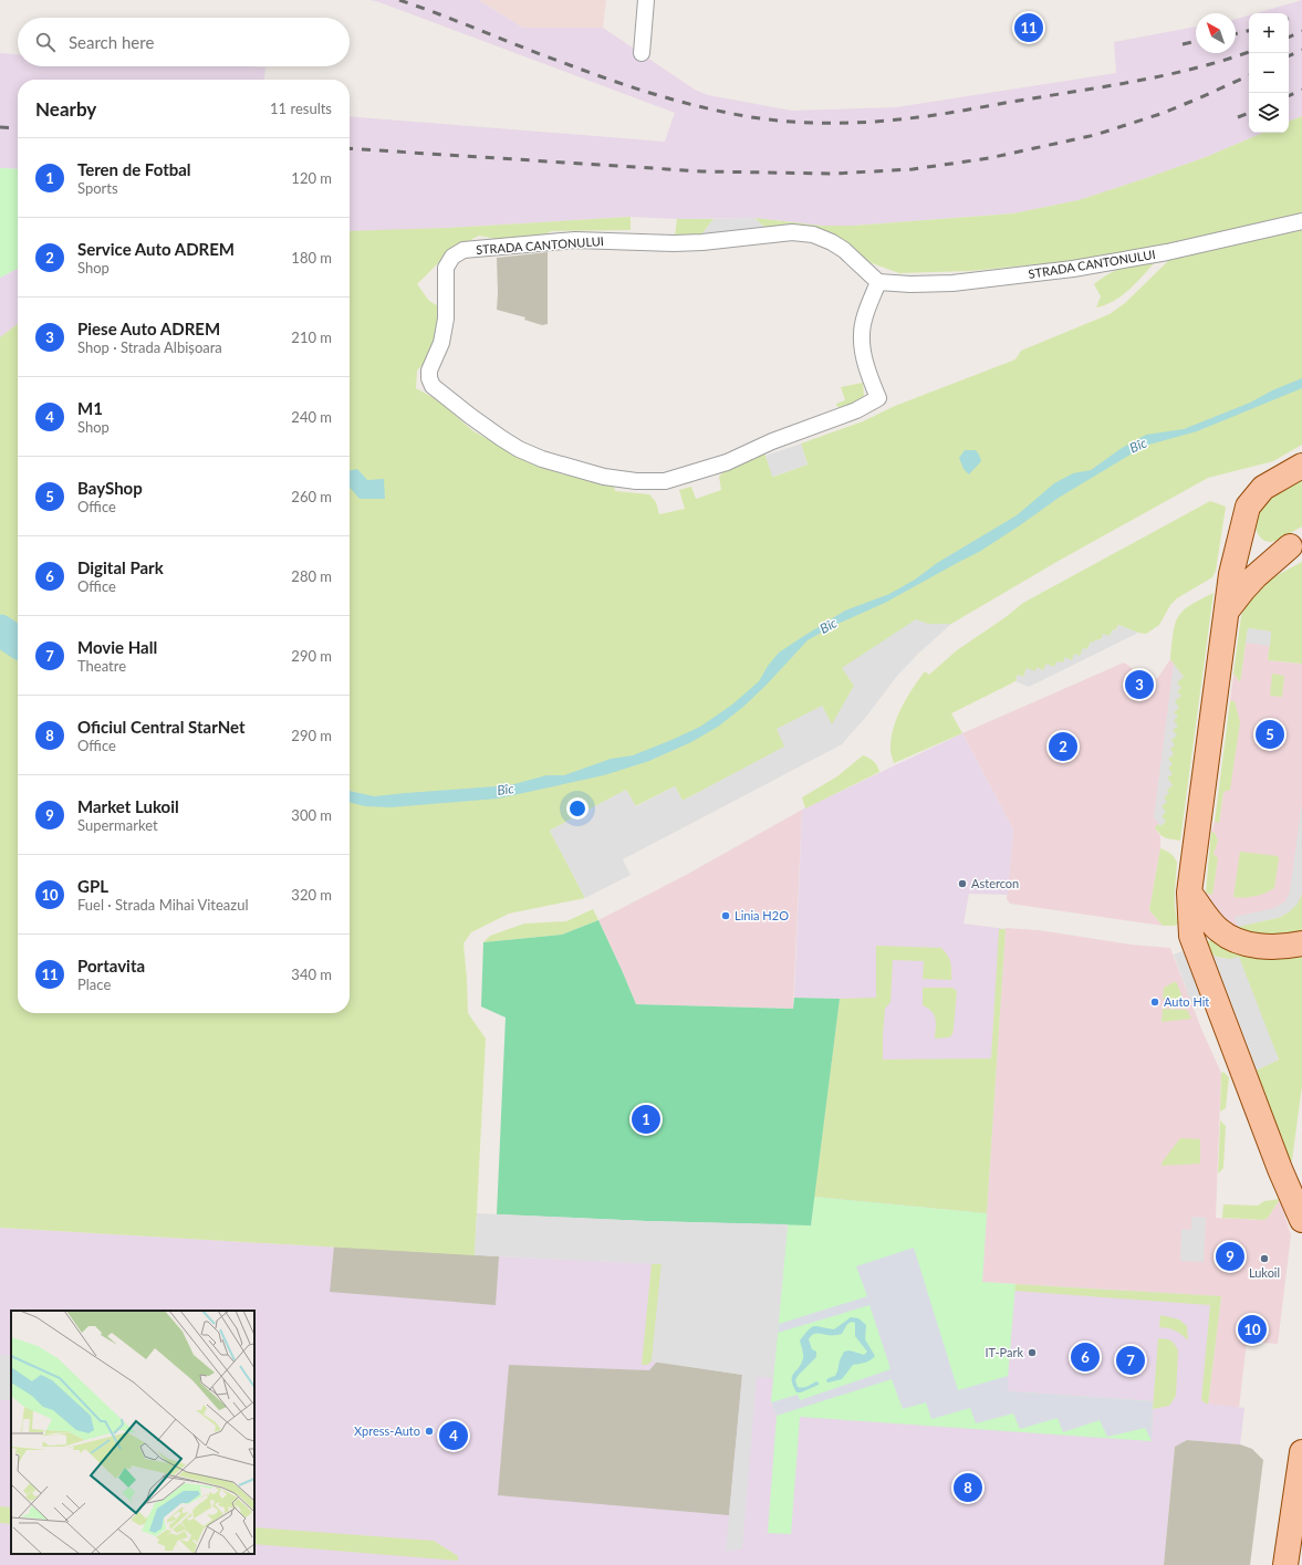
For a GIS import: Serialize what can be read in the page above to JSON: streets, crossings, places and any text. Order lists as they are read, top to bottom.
{
  "streets": {
    "street": ["STRADA CANTONULUI"]
  },
  "water": ["Bîc"],
  "places": [
    "Astercon",
    "Linia H2O",
    "Auto Hit",
    "Lukoil",
    "IT-Park",
    "Xpress-Auto"
  ],
  "north": "top left",
  "page": {
    "pins": [
      "11",
      "3",
      "5",
      "2",
      "1",
      "9",
      "10",
      "6",
      "7",
      "4",
      "8"
    ],
    "map_buttons": ["+", "−"],
    "search": "Search here",
    "heading": ["Nearby", "11 results"],
    "list": [
      {
        "mark": "1",
        "name": "Teren de Fotbal",
        "note": "Sports",
        "value": "120 m"
      },
      {
        "mark": "2",
        "name": "Service Auto ADREM",
        "note": "Shop",
        "value": "180 m"
      },
      {
        "mark": "3",
        "name": "Piese Auto ADREM",
        "note": "Shop · Strada Albișoara",
        "value": "210 m"
      },
      {
        "mark": "4",
        "name": "M1",
        "note": "Shop",
        "value": "240 m"
      },
      {
        "mark": "5",
        "name": "BayShop",
        "note": "Office",
        "value": "260 m"
      },
      {
        "mark": "6",
        "name": "Digital Park",
        "note": "Office",
        "value": "280 m"
      },
      {
        "mark": "7",
        "name": "Movie Hall",
        "note": "Theatre",
        "value": "290 m"
      },
      {
        "mark": "8",
        "name": "Oficiul Central StarNet",
        "note": "Office",
        "value": "290 m"
      },
      {
        "mark": "9",
        "name": "Market Lukoil",
        "note": "Supermarket",
        "value": "300 m"
      },
      {
        "mark": "10",
        "name": "GPL",
        "note": "Fuel · Strada Mihai Viteazul",
        "value": "320 m"
      },
      {
        "mark": "11",
        "name": "Portavita",
        "note": "Place",
        "value": "340 m"
      }
    ]
  }
}
